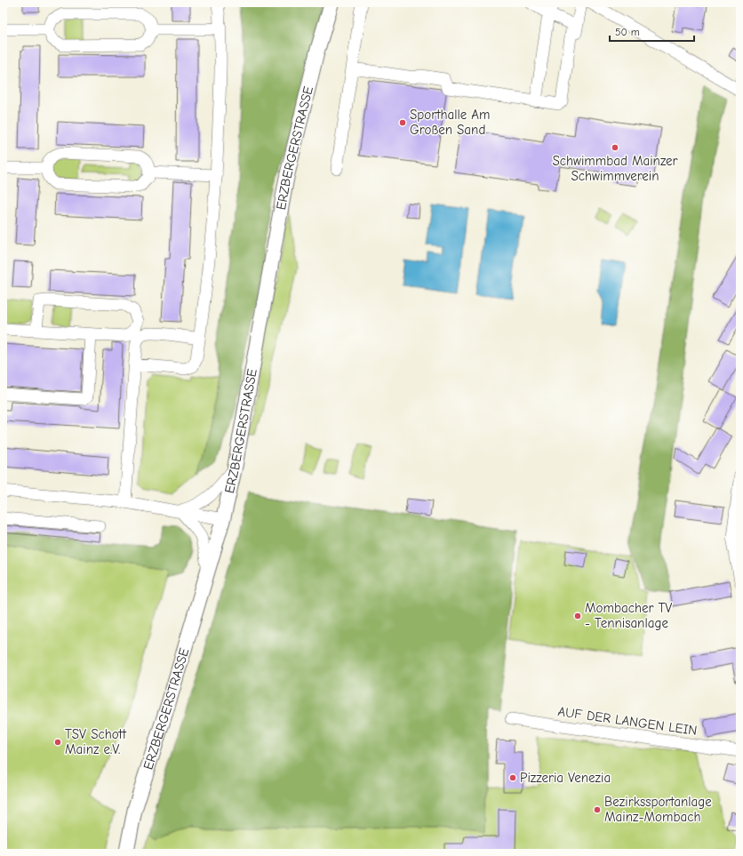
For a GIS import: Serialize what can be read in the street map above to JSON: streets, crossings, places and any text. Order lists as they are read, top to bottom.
{
  "streets": {
    "main road": ["ERZBERGERSTRASSE"],
    "street": ["AUF DER LANGEN LEIN"]
  },
  "places": [
    "Sporthalle Am Großen Sand",
    "Schwimmbad Mainzer Schwimmverein",
    "Mombacher TV - Tennisanlage",
    "TSV Schott Mainz e.V.",
    "Pizzeria Venezia",
    "Bezirkssportanlage Mainz-Mombach"
  ],
  "scale_bar": "50 m"
}
